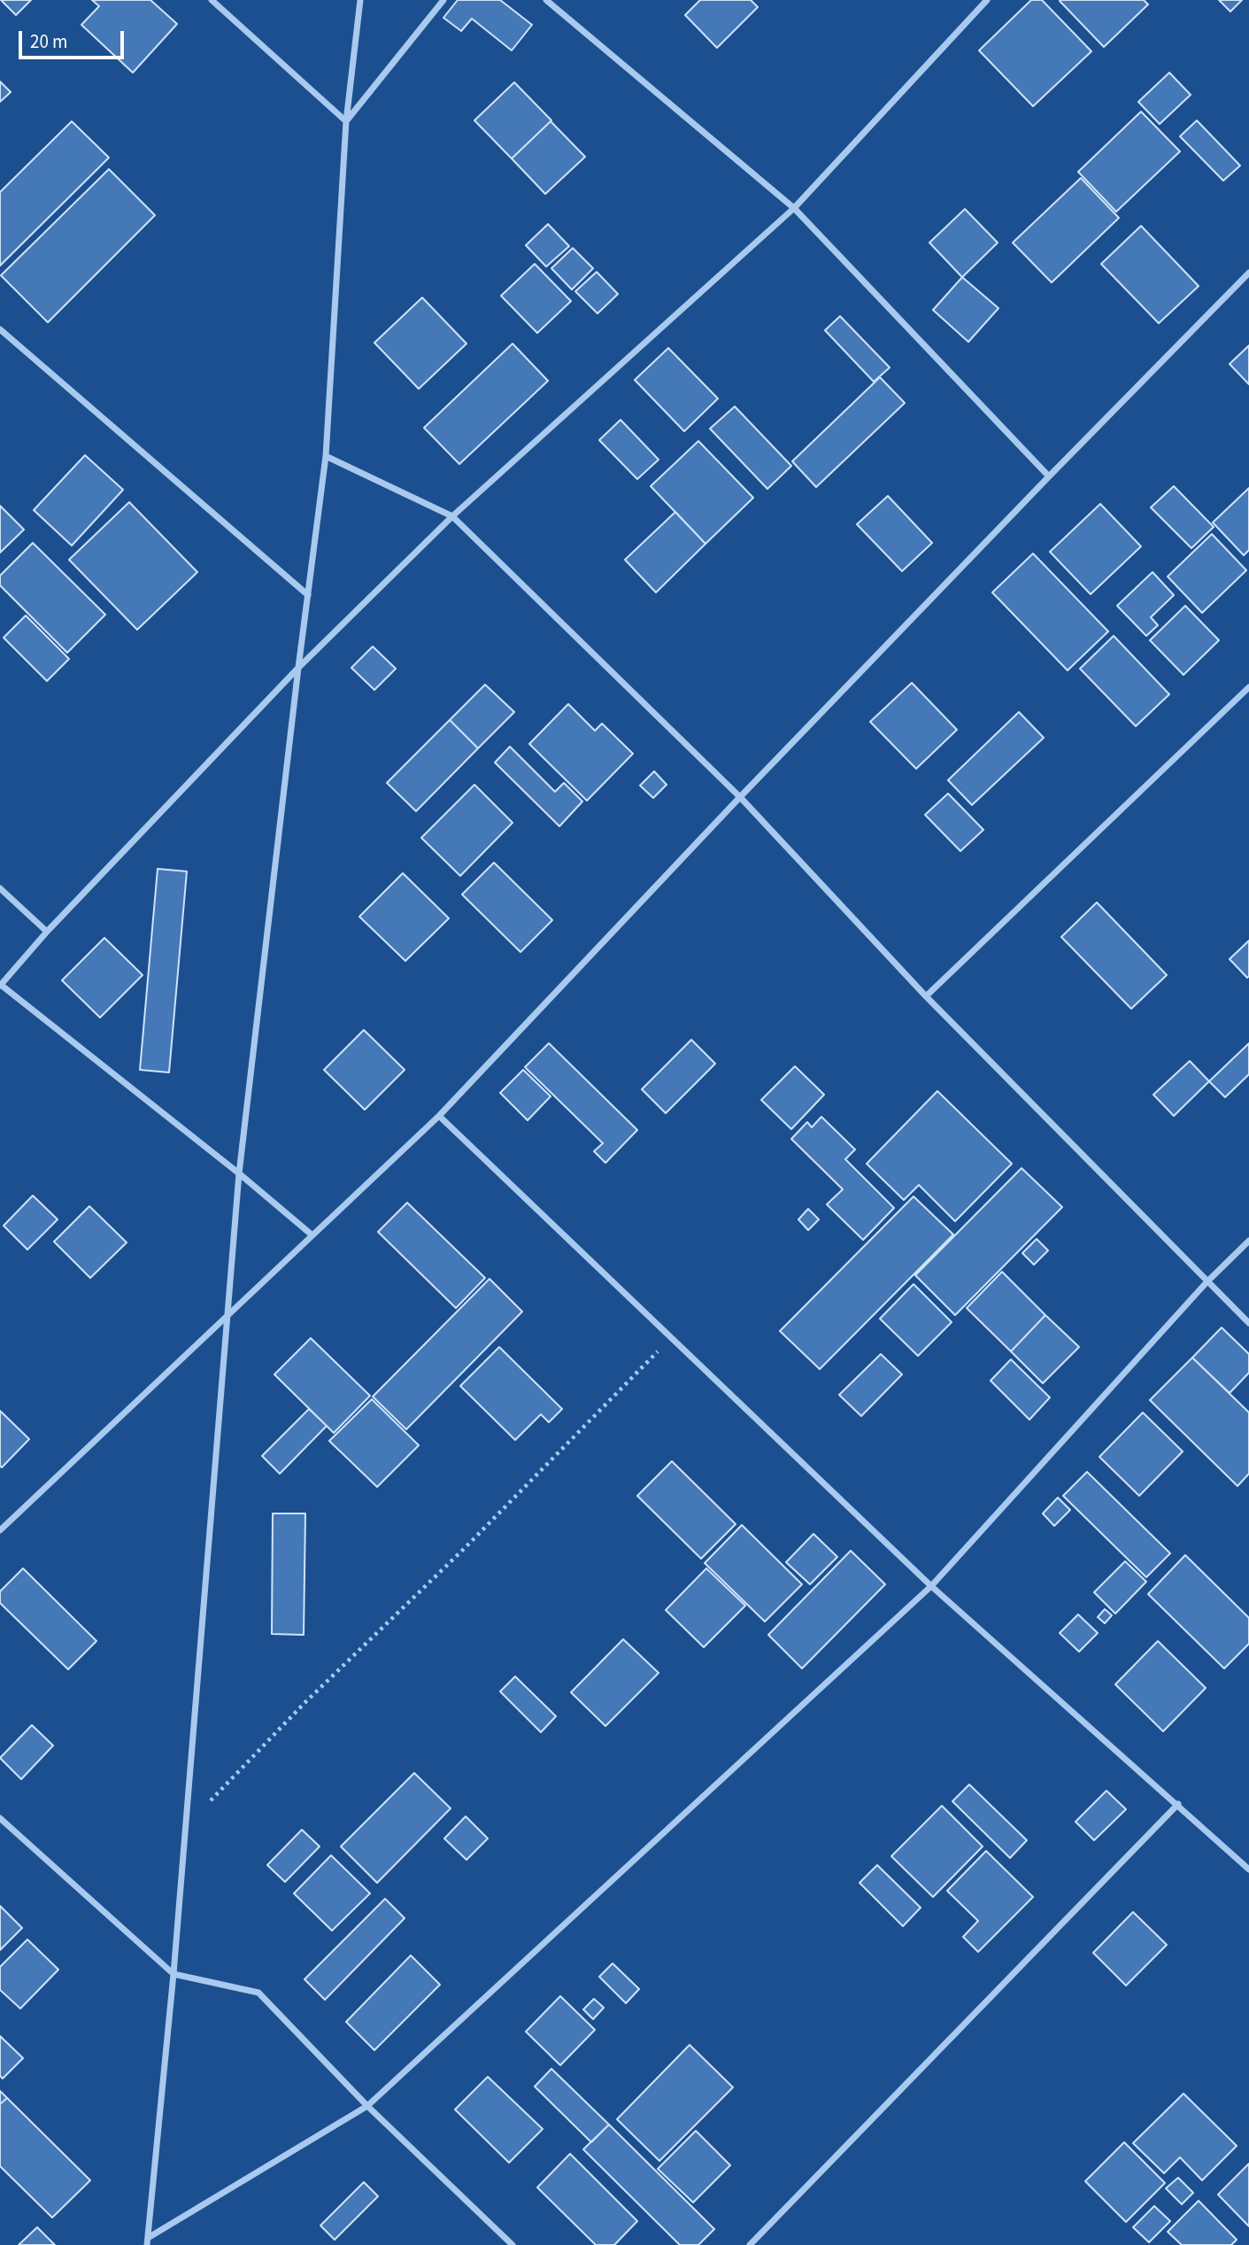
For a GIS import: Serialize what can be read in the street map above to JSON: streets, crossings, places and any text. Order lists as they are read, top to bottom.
{
  "scale_bar": "20 m"
}
